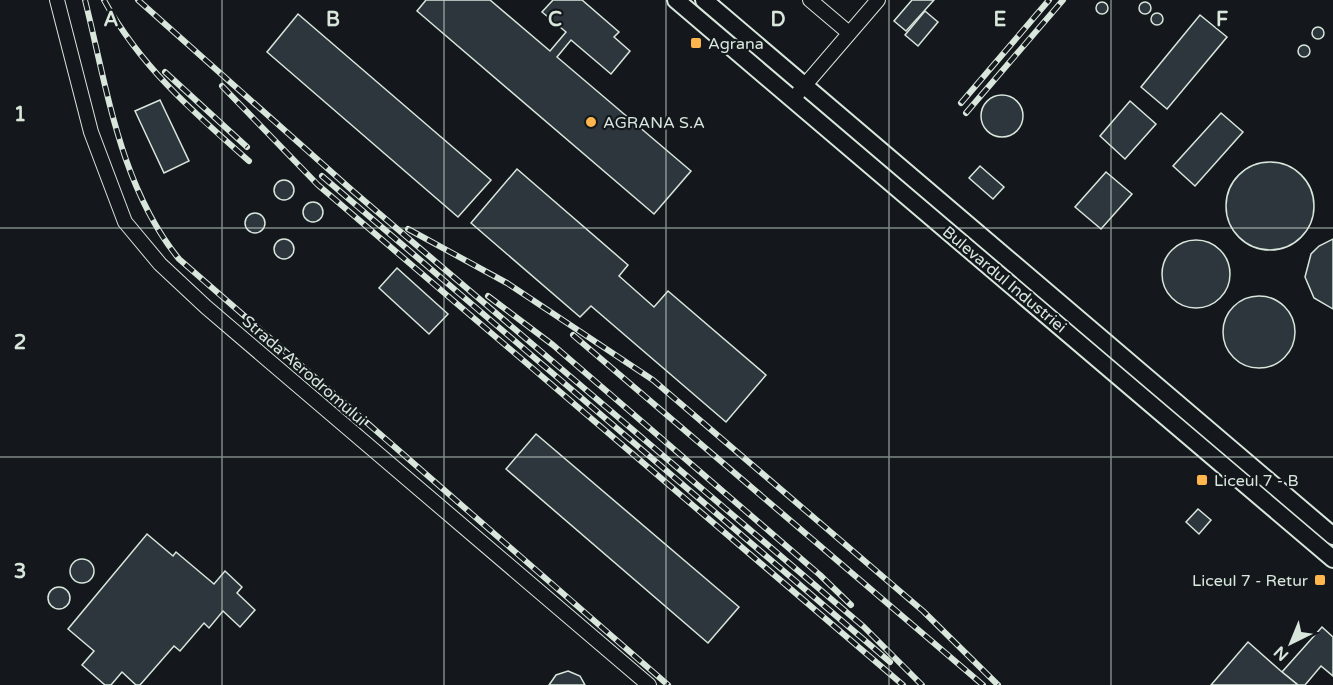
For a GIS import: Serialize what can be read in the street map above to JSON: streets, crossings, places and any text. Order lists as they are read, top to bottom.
{
  "streets": {
    "main road": ["Bulevardul Industriei"],
    "street": ["Strada Aerodromului"]
  },
  "places": {
    "transit": ["Agrana", "Liceul 7 - B", "Liceul 7 - Retur"],
    "other": ["AGRANA S.A"]
  },
  "north": "bottom left",
  "grid": {
    "columns": [
      "A",
      "B",
      "C",
      "D",
      "E",
      "F"
    ],
    "rows": ["1", "2", "3"]
  }
}
